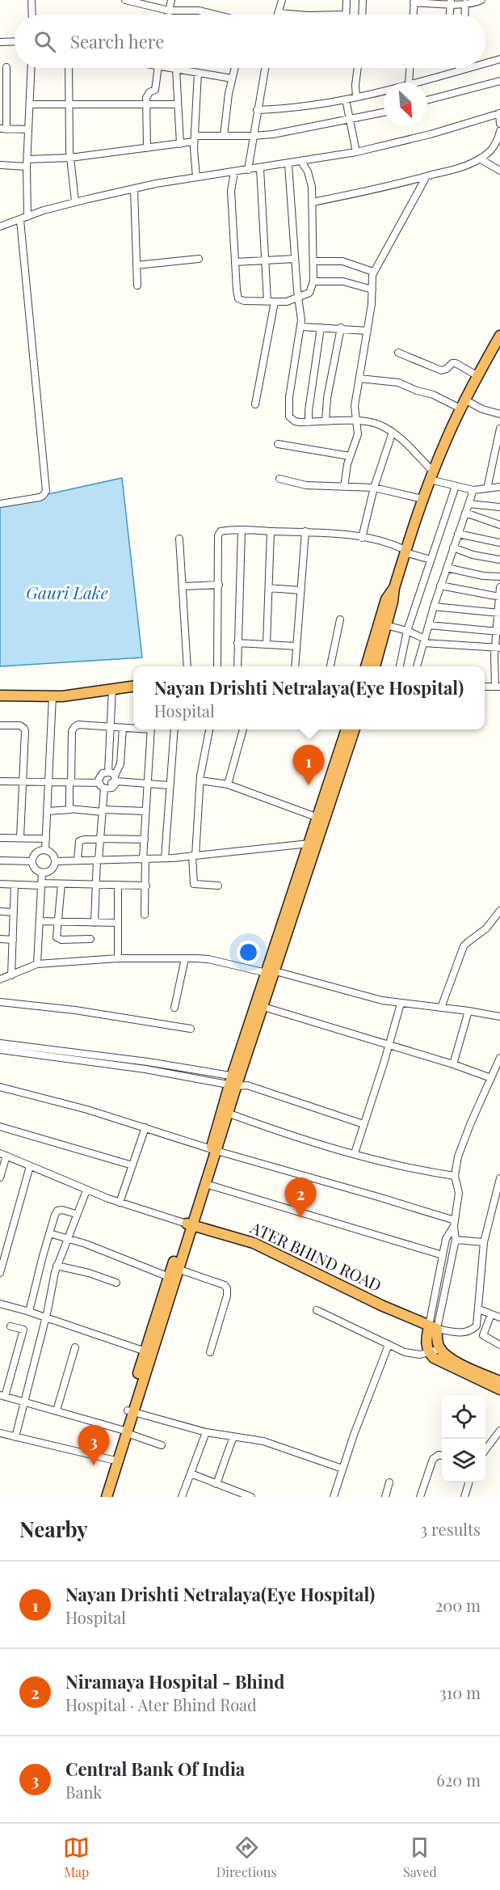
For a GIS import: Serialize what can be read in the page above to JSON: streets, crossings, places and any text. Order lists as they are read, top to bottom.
{
  "streets": {
    "highway": ["ATER BHIND ROAD"]
  },
  "water": ["Gauri Lake"],
  "north": "bottom right",
  "page": {
    "search": "Search here",
    "popup": ["Nayan Drishti Netralaya(Eye Hospital)", "Hospital"],
    "pins": ["1", "2", "3"],
    "heading": ["Nearby", "3 results"],
    "list": [
      {
        "mark": "1",
        "name": "Nayan Drishti Netralaya(Eye Hospital)",
        "note": "Hospital",
        "value": "200 m"
      },
      {
        "mark": "2",
        "name": "Niramaya Hospital - Bhind",
        "note": "Hospital · Ater Bhind Road",
        "value": "310 m"
      },
      {
        "mark": "3",
        "name": "Central Bank Of India",
        "note": "Bank",
        "value": "620 m"
      }
    ],
    "nav": ["Map", "Directions", "Saved"]
  }
}
